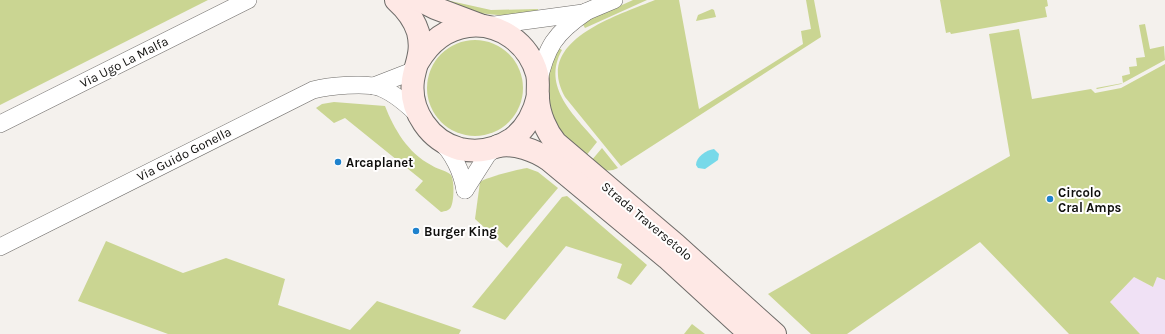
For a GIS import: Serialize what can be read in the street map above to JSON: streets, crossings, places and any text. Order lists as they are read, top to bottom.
{
  "streets": {
    "main road": ["Strada Traversetolo"],
    "street": ["Via Ugo La Malfa", "Via Guido Gonella"]
  },
  "crossings": [
    ["Via Guido Gonella", "Strada Traversetolo"]
  ],
  "places": ["Arcaplanet", "Circolo Cral Amps", "Burger King"]
}
